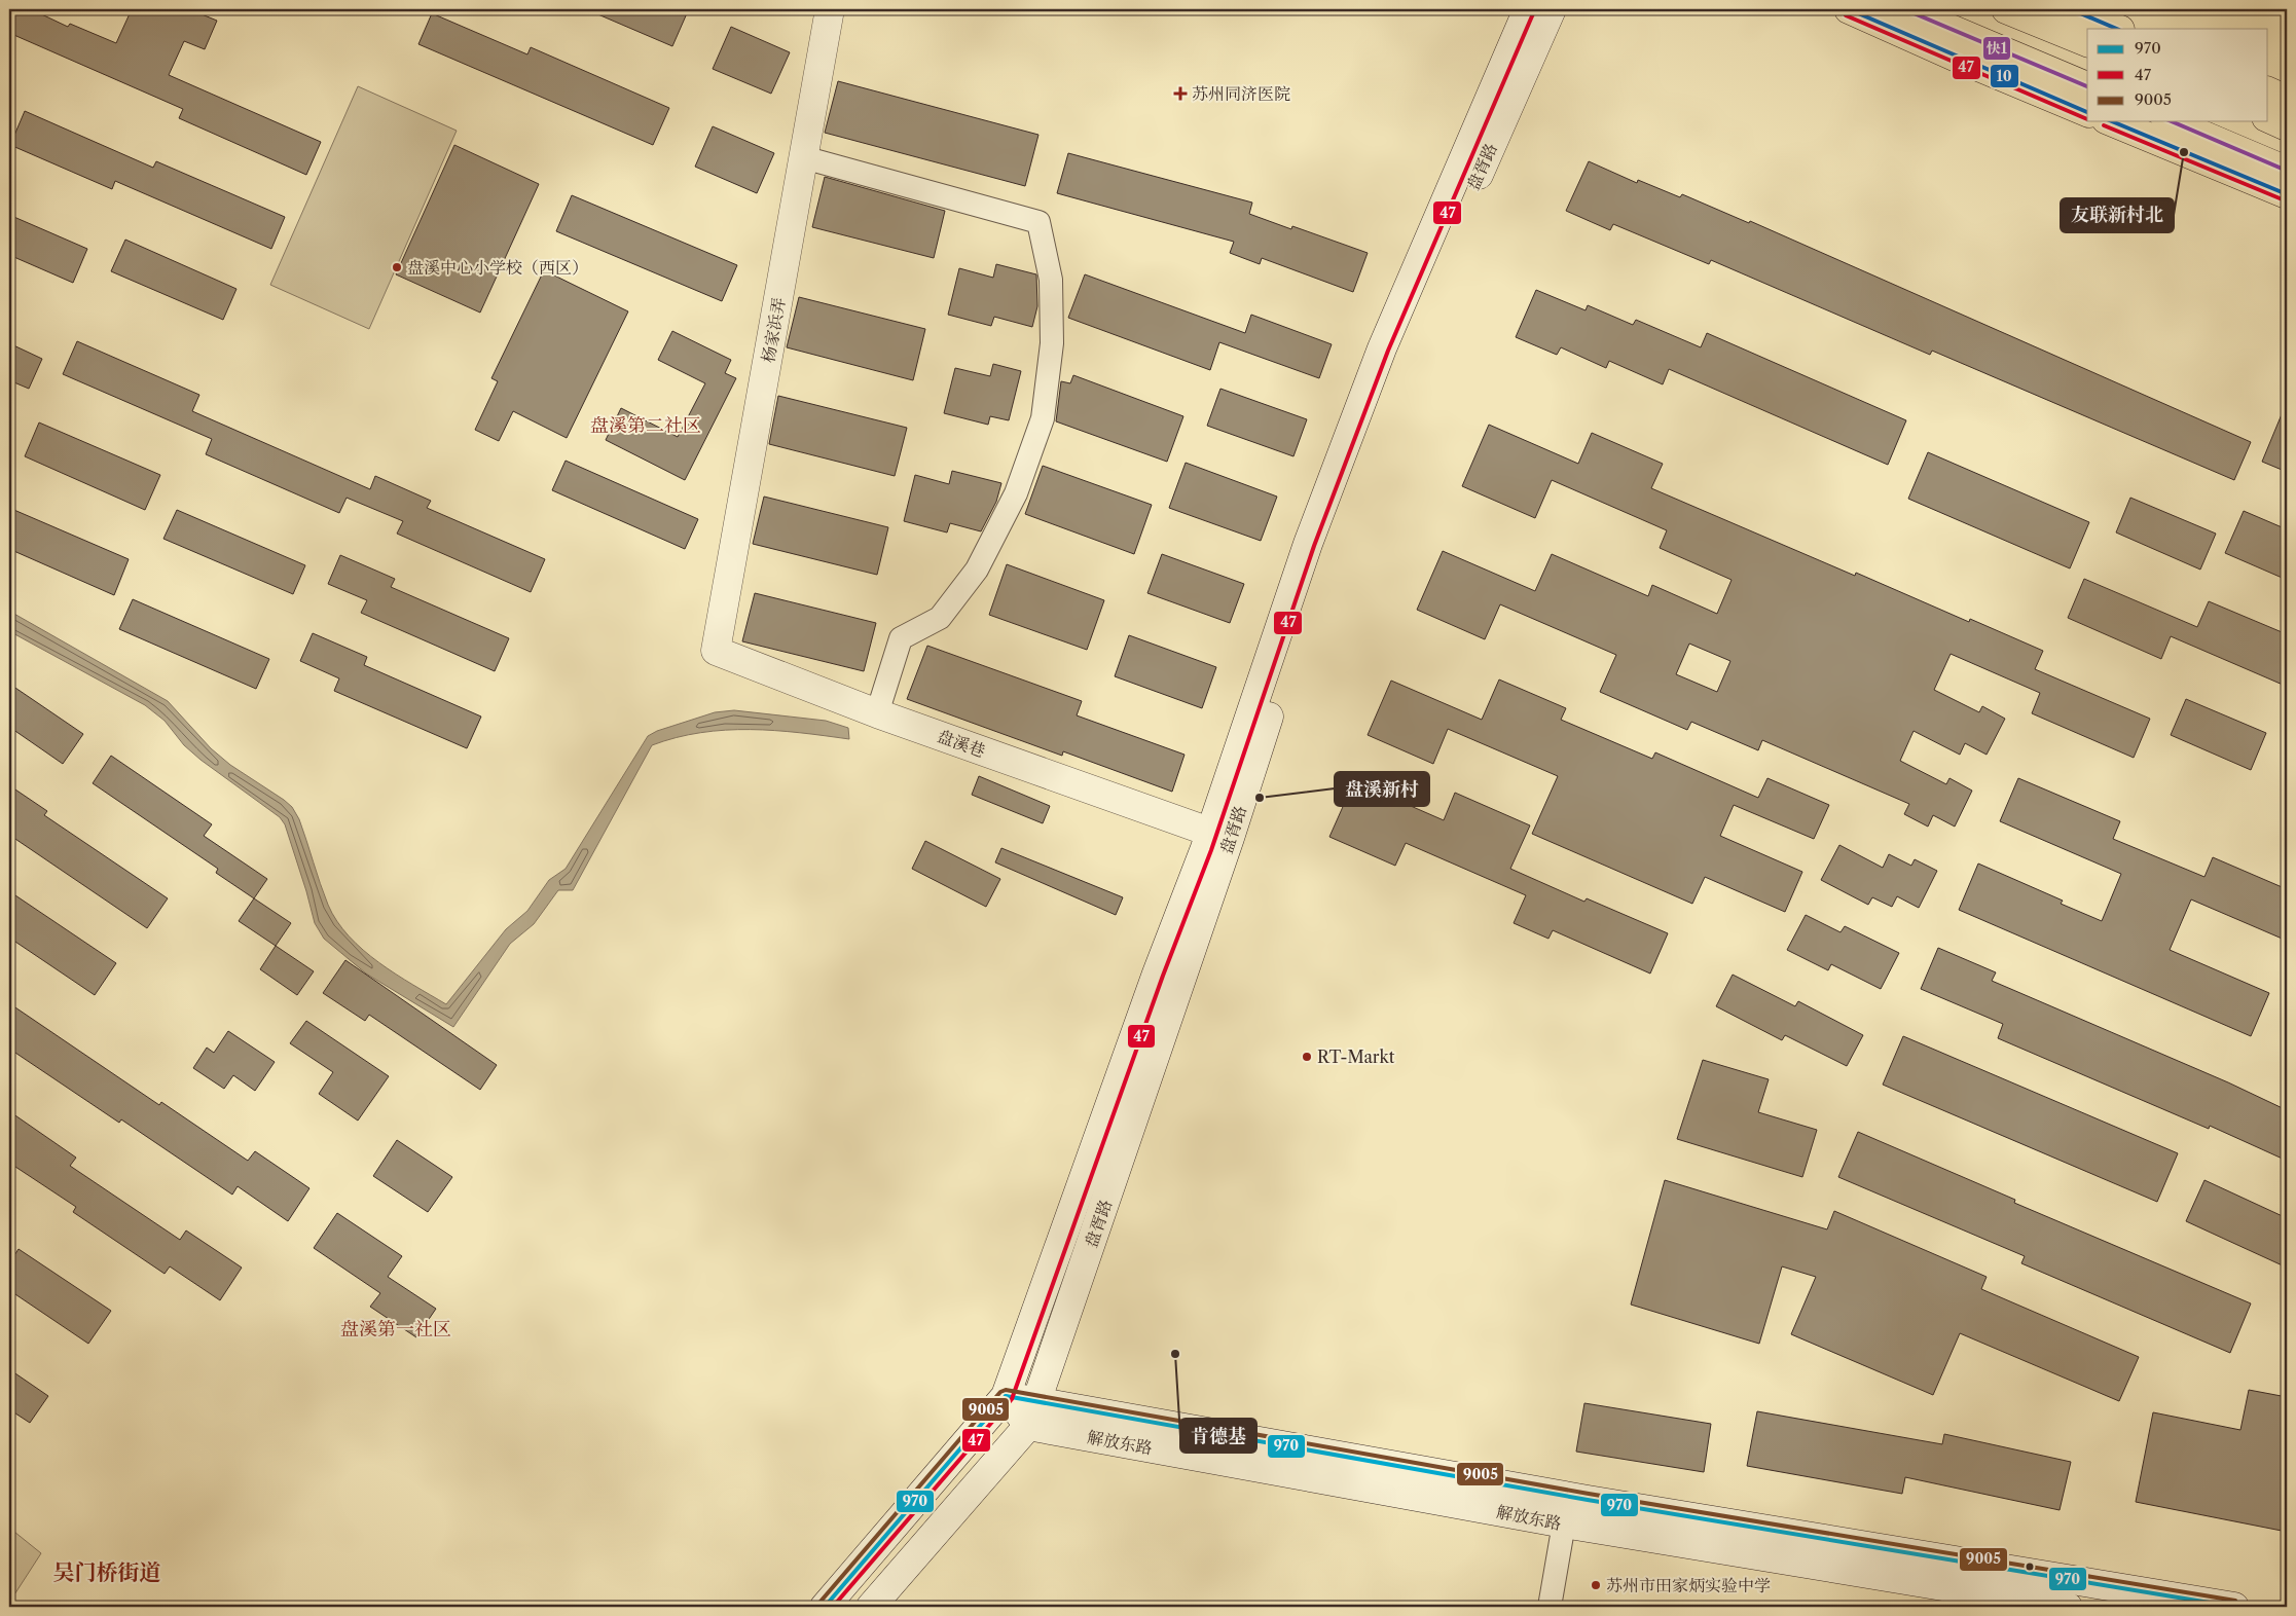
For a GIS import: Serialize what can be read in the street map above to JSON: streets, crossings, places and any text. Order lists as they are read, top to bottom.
{
  "streets": {
    "main road": [
      "盘胥路",
      "杨家浜弄",
      "盘溪巷",
      "解放东路"
    ]
  },
  "crossings": [
    ["盘胥路", "盘溪巷"],
    ["盘胥路", "解放东路"],
    ["杨家浜弄", "盘溪巷"]
  ],
  "districts": ["盘溪第二社区", "盘溪第一社区", "吴门桥街道"],
  "places": {
    "health": ["苏州同济医院"],
    "other": [
      "友联新村北",
      "盘溪中心小学校（西区）",
      "盘溪新村",
      "RT-Markt",
      "肯德基",
      "苏州市田家炳实验中学"
    ]
  },
  "lines": [
    "transit line 10",
    "transit line 快1",
    "transit line 47",
    "transit line 9005",
    "transit line 970"
  ],
  "legend": ["970", "47", "9005"]
}
